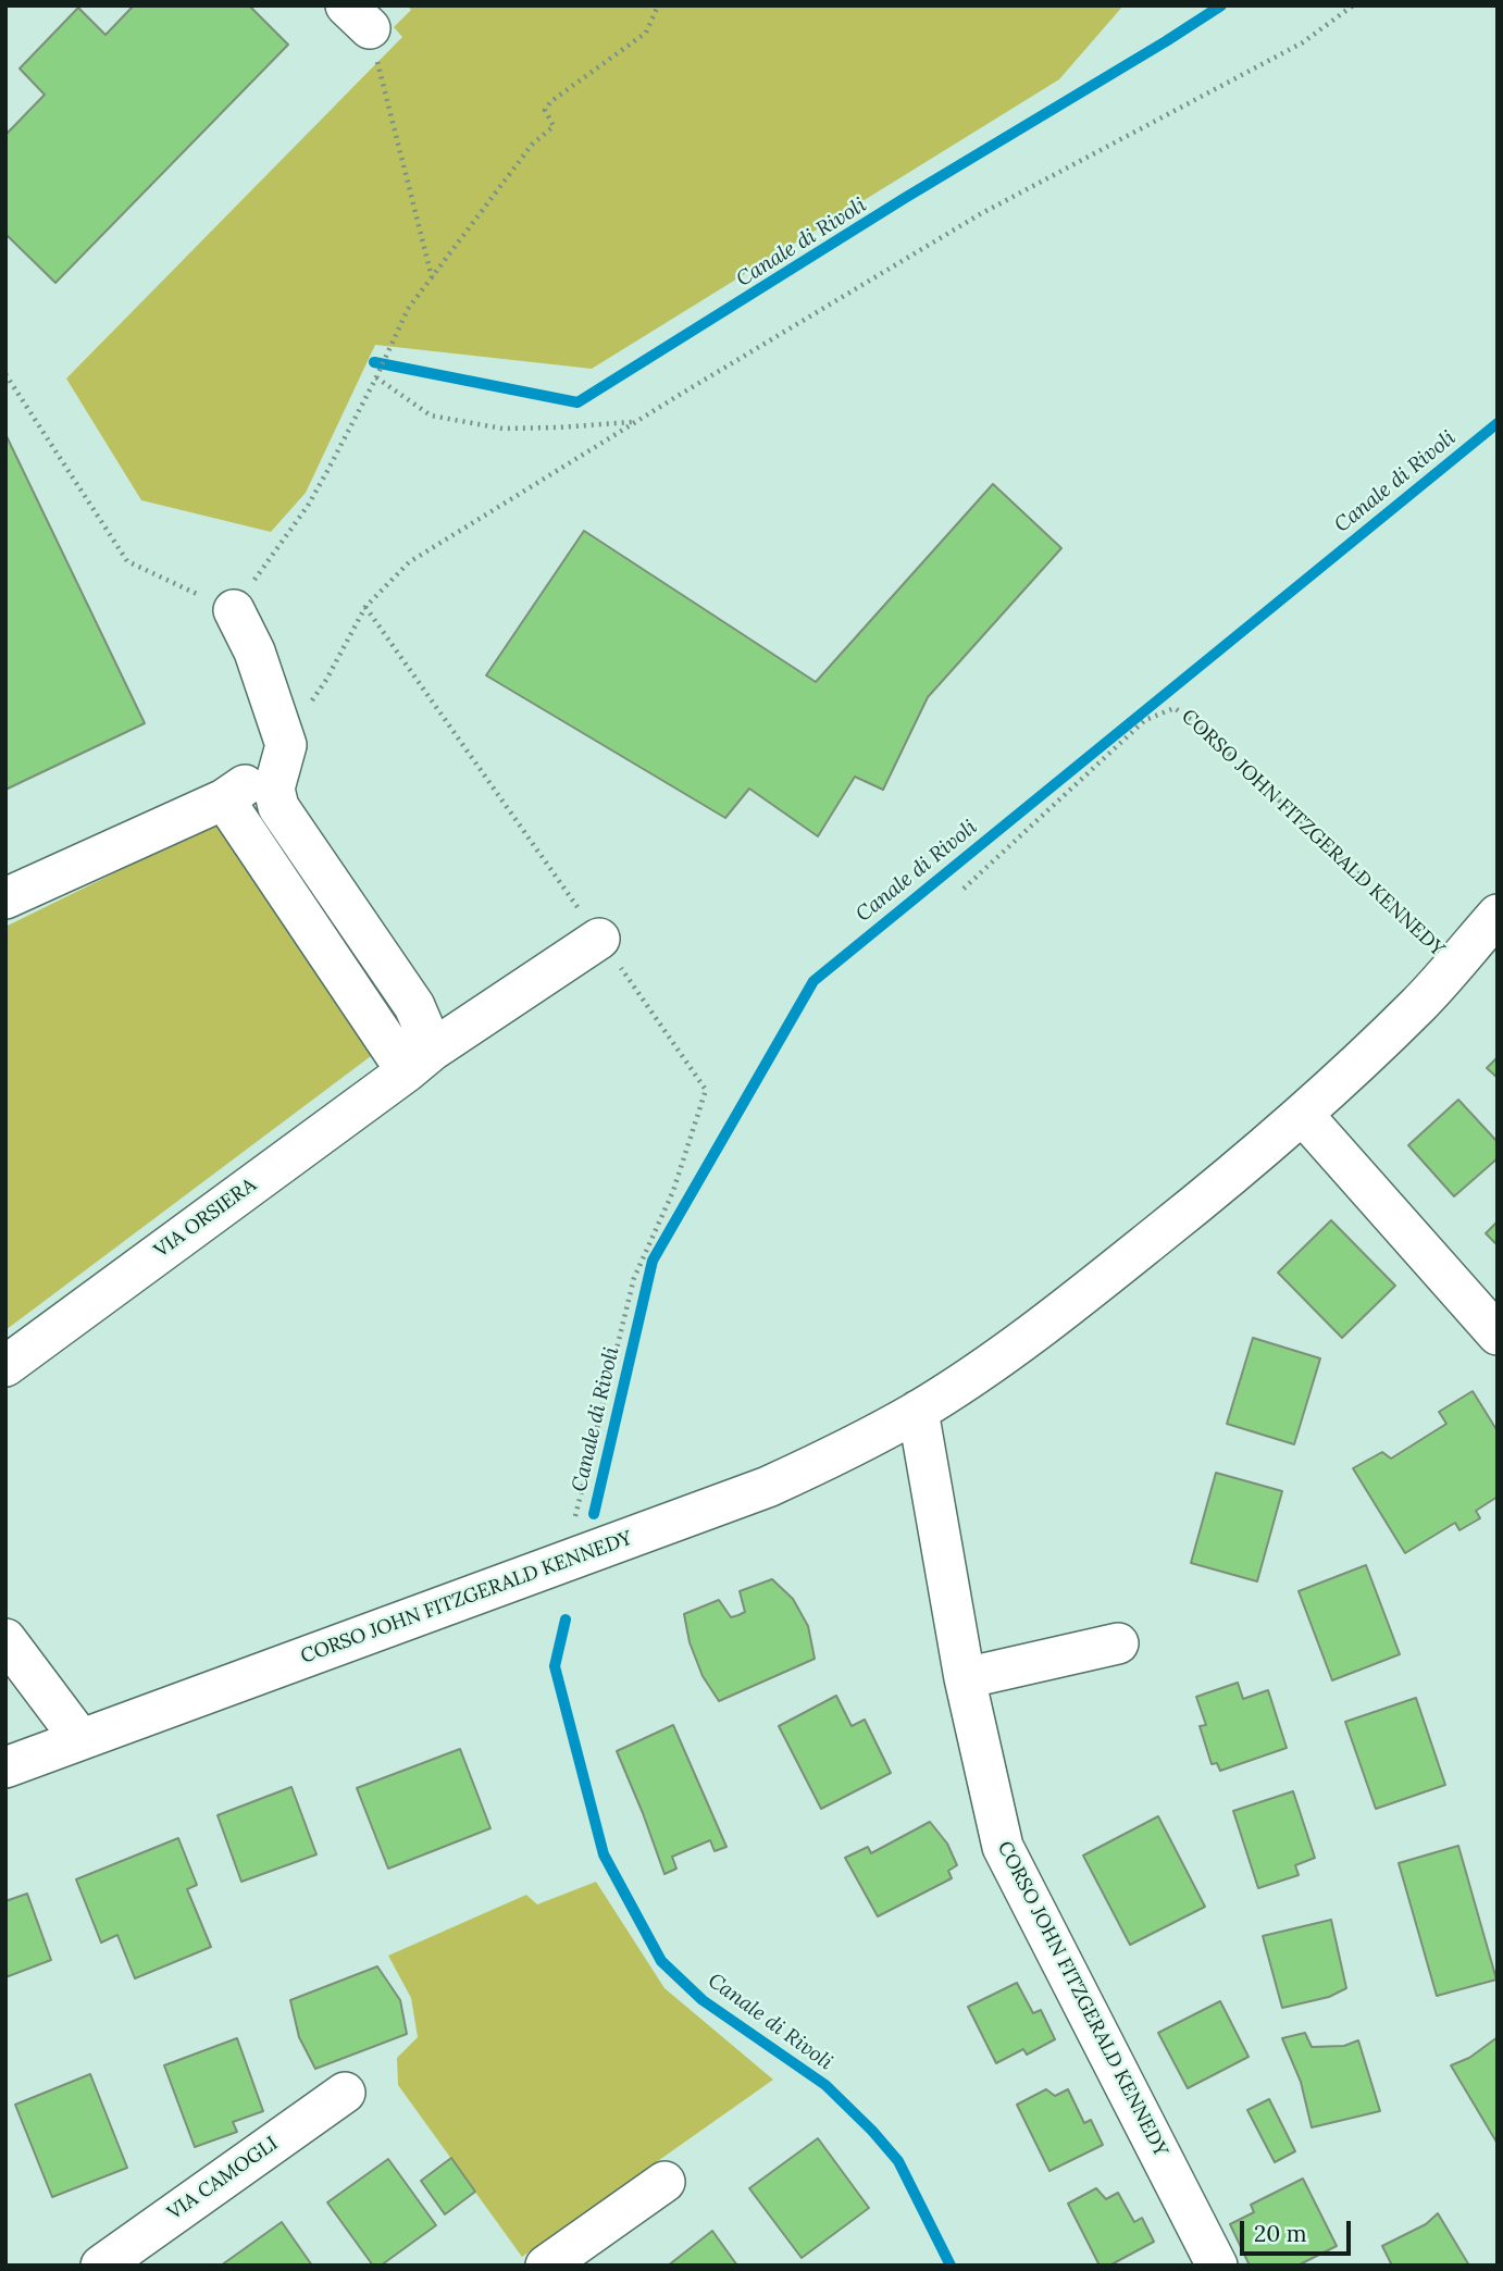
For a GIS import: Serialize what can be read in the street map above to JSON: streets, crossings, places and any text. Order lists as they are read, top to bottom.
{
  "streets": {
    "street": ["CORSO JOHN FITZGERALD KENNEDY", "VIA ORSIERA", "VIA CAMOGLI"]
  },
  "water": ["Canale di Rivoli"],
  "scale_bar": "20 m"
}
